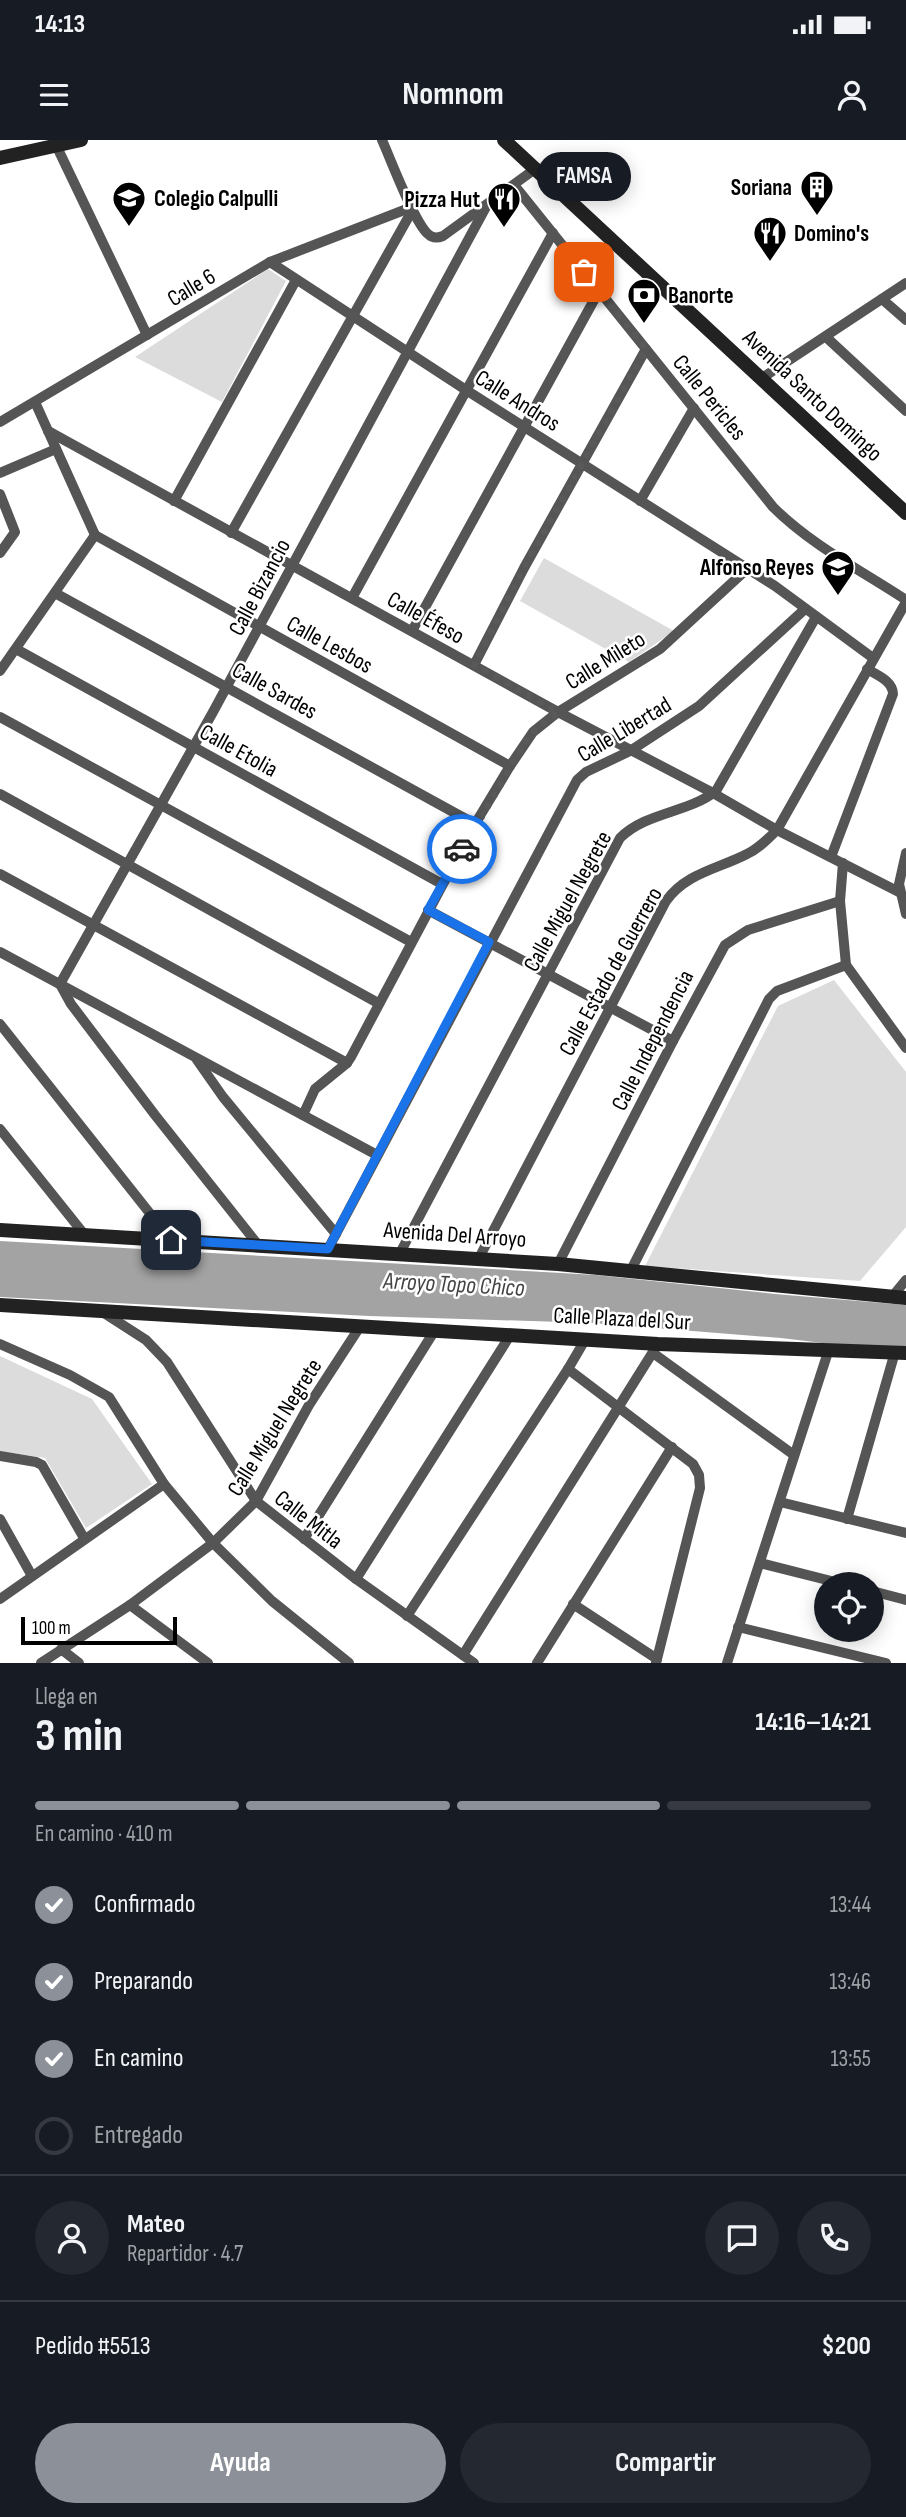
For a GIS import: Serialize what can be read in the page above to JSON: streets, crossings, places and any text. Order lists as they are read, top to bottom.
{
  "streets": {
    "street": [
      "Calle 6",
      "Avenida Santo Domingo",
      "Calle Pericles",
      "Calle Andros",
      "Calle Bizancio",
      "Calle Éfeso",
      "Calle Lesbos",
      "Calle Mileto",
      "Calle Sardes",
      "Calle Libertad",
      "Calle Etolia",
      "Calle Miguel Negrete",
      "Calle Estado de Guerrero",
      "Calle Independencia",
      "Avenida Del Arroyo",
      "Calle Plaza del Sur",
      "Calle Mitla"
    ]
  },
  "crossings": [
    ["Calle 6", "Calle Andros"],
    ["Calle Pericles", "Calle Estado de Guerrero"],
    ["Calle Andros", "Calle Bizancio"],
    ["Calle Andros", "Calle Mileto"],
    ["Calle Andros", "Calle Libertad"],
    ["Calle Andros", "Calle Estado de Guerrero"],
    ["Calle Bizancio", "Calle Éfeso"],
    ["Calle Bizancio", "Calle Lesbos"],
    ["Calle Bizancio", "Calle Sardes"],
    ["Calle Bizancio", "Calle Etolia"],
    ["Calle Éfeso", "Calle Mileto"],
    ["Calle Éfeso", "Calle Libertad"],
    ["Calle Éfeso", "Calle Miguel Negrete"],
    ["Calle Éfeso", "Calle Estado de Guerrero"],
    ["Calle Lesbos", "Calle Mileto"],
    ["Calle Mileto", "Calle Sardes"],
    ["Calle Mileto", "Calle Etolia"],
    ["Calle Libertad", "Avenida Del Arroyo"],
    ["Calle Miguel Negrete", "Avenida Del Arroyo"],
    ["Calle Miguel Negrete", "Calle Plaza del Sur"],
    ["Calle Miguel Negrete", "Calle Mitla"],
    ["Calle Estado de Guerrero", "Avenida Del Arroyo"],
    ["Calle Independencia", "Avenida Del Arroyo"],
    ["Calle Plaza del Sur", "Calle Mitla"]
  ],
  "water": ["Arroyo Topo Chico"],
  "places": {
    "building": ["Soriana"],
    "school or university": ["Colegio Calpulli", "Alfonso Reyes"],
    "restaurant": ["Pizza Hut", "Domino's"],
    "other": ["FAMSA"],
    "bank": ["Banorte"]
  },
  "scale_bar": "100 m",
  "page": {
    "status": "14:13",
    "header": "Nomnom",
    "bubble": "FAMSA",
    "scale": "100 m",
    "heading": ["3 min", "Llega en", "14:16–14:21"],
    "panel": [
      "Mateo",
      "Repartidor · 4.7",
      "Pedido #5513",
      "$200"
    ],
    "bar": "En camino · 410 m",
    "list": [
      ["Confirmado", "13:44"],
      ["Preparando", "13:46"],
      ["En camino", "13:55"],
      "Entregado"
    ],
    "buttons": ["Ayuda", "Compartir"]
  }
}
